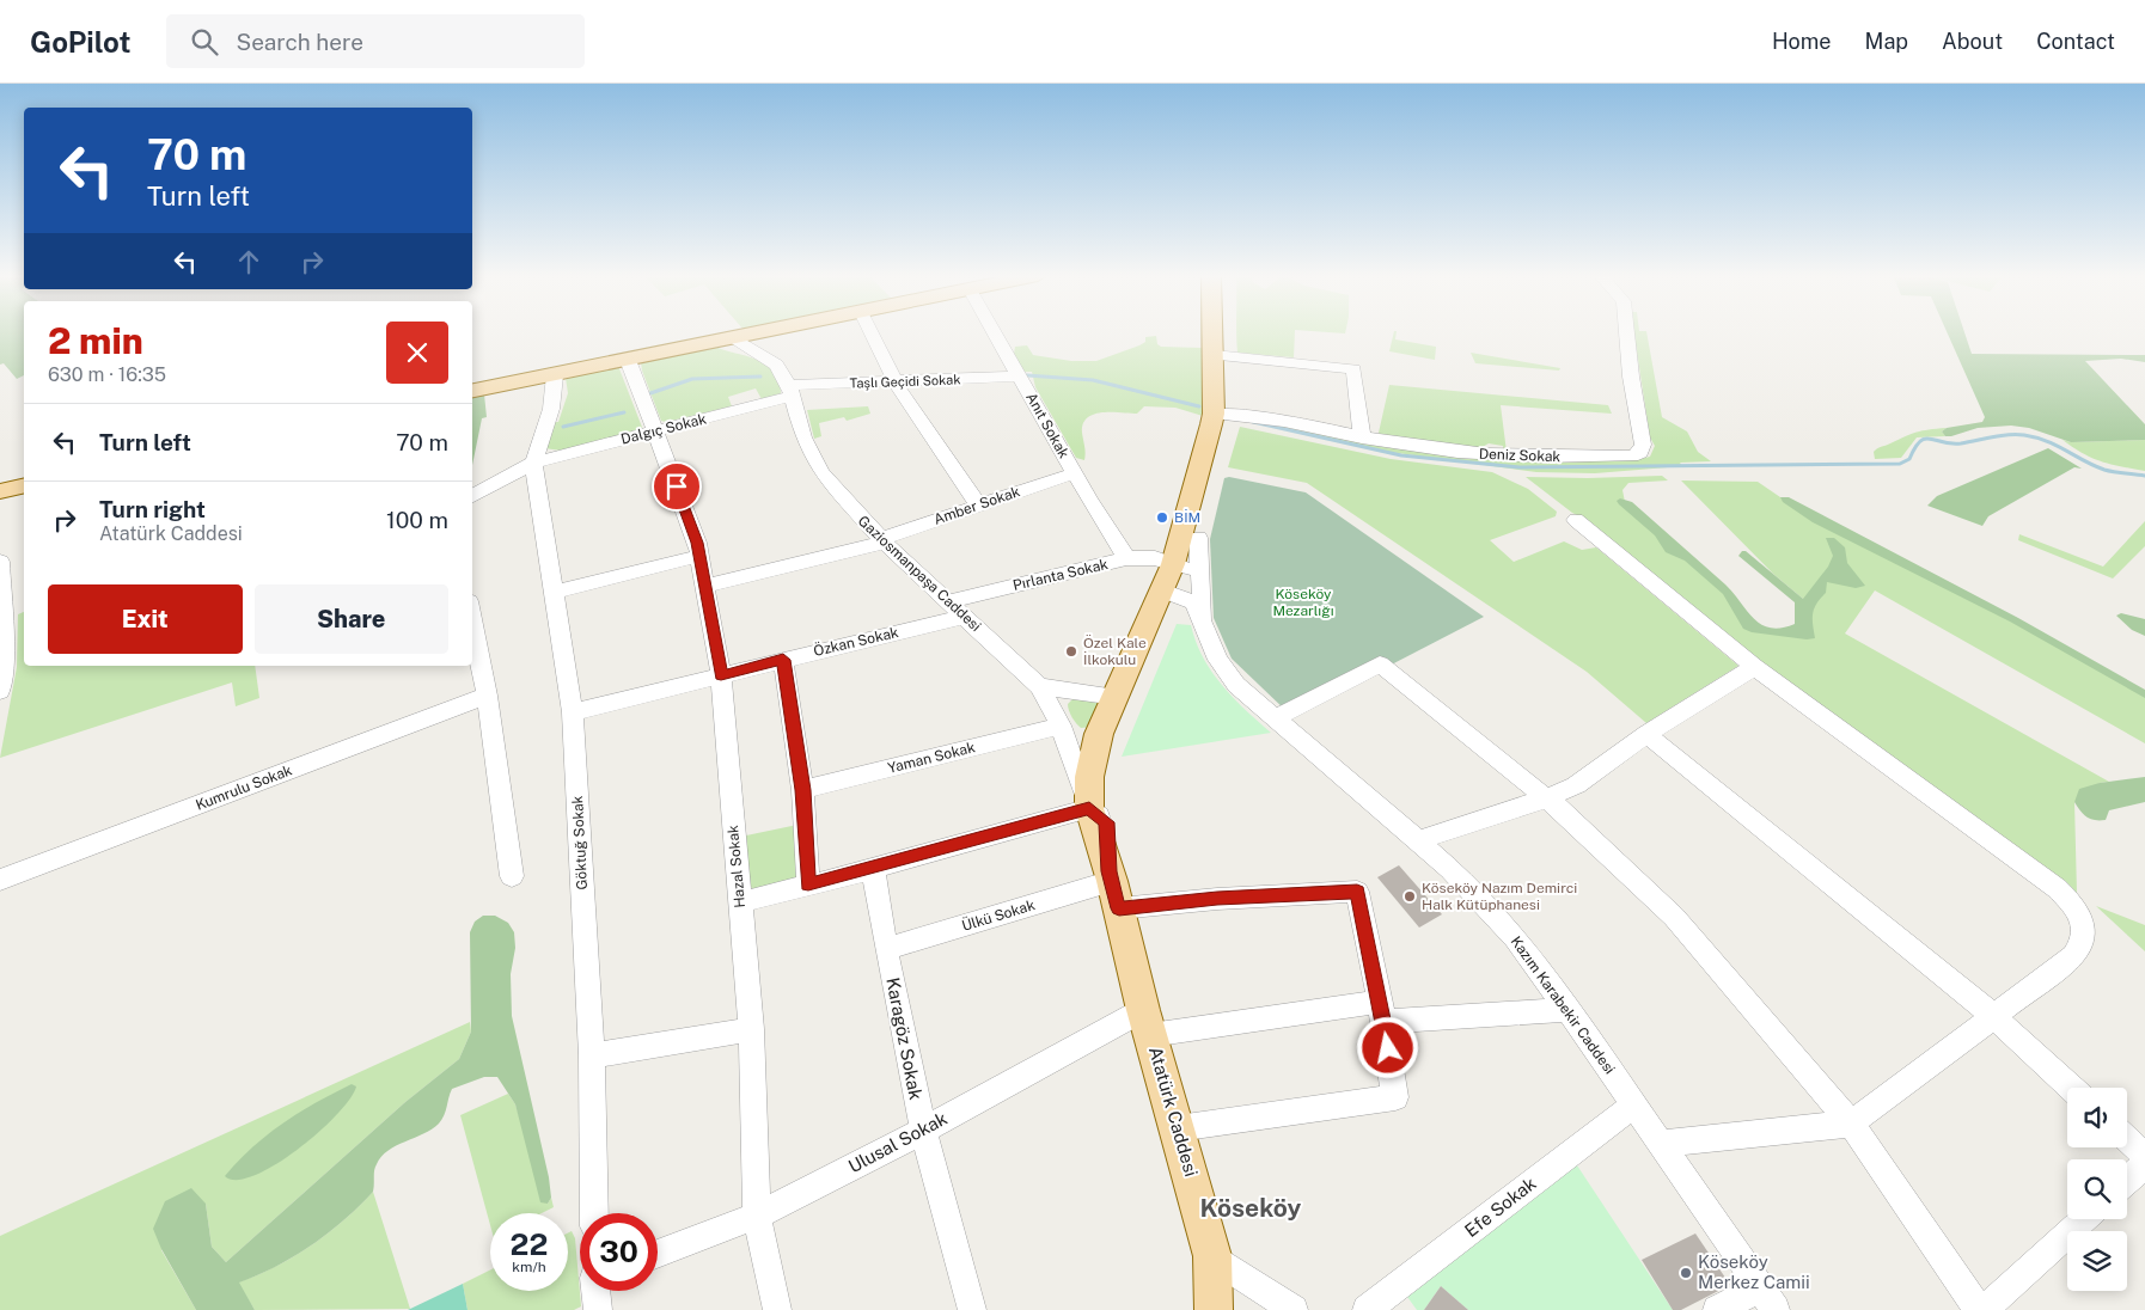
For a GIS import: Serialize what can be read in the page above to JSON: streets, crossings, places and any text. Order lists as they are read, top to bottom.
{
  "streets": {
    "main road": ["Atatürk Caddesi"],
    "street": [
      "Taşlı Geçidi Sokak",
      "Anıt Sokak",
      "Dalgıç Sokak",
      "Deniz Sokak",
      "Amber Sokak",
      "Gaziosmanpaşa Caddesi",
      "Pırlanta Sokak",
      "Özkan Sokak",
      "Yaman Sokak",
      "Kumrulu Sokak",
      "Göktuğ Sokak",
      "Hazal Sokak",
      "Ülkü Sokak",
      "Kazım Karabekir Caddesi",
      "Karagöz Sokak",
      "Ulusal Sokak",
      "Efe Sokak"
    ]
  },
  "crossings": [
    ["Taşlı Geçidi Sokak", "Anıt Sokak"],
    ["Taşlı Geçidi Sokak", "Dalgıç Sokak"],
    ["Taşlı Geçidi Sokak", "Gaziosmanpaşa Caddesi"],
    ["Anıt Sokak", "Amber Sokak"],
    ["Anıt Sokak", "Pırlanta Sokak"],
    ["Dalgıç Sokak", "Gaziosmanpaşa Caddesi"],
    ["Dalgıç Sokak", "Göktuğ Sokak"],
    ["Dalgıç Sokak", "Hazal Sokak"],
    ["Deniz Sokak", "Atatürk Caddesi"],
    ["Amber Sokak", "Gaziosmanpaşa Caddesi"],
    ["Amber Sokak", "Hazal Sokak"],
    ["Gaziosmanpaşa Caddesi", "Pırlanta Sokak"],
    ["Gaziosmanpaşa Caddesi", "Özkan Sokak"],
    ["Gaziosmanpaşa Caddesi", "Yaman Sokak"],
    ["Gaziosmanpaşa Caddesi", "Atatürk Caddesi"],
    ["Pırlanta Sokak", "Atatürk Caddesi"],
    ["Özkan Sokak", "Göktuğ Sokak"],
    ["Özkan Sokak", "Hazal Sokak"],
    ["Hazal Sokak", "Ulusal Sokak"],
    ["Ülkü Sokak", "Karagöz Sokak"],
    ["Ülkü Sokak", "Atatürk Caddesi"],
    ["Kazım Karabekir Caddesi", "Atatürk Caddesi"],
    ["Kazım Karabekir Caddesi", "Efe Sokak"],
    ["Karagöz Sokak", "Ulusal Sokak"],
    ["Atatürk Caddesi", "Ulusal Sokak"]
  ],
  "districts": ["Köseköy"],
  "parks": ["Köseköy Mezarlığı"],
  "places": [
    "BİM",
    "Özel Kale İlkokulu",
    "Köseköy Nazım Demirci Halk Kütüphanesi",
    "Köseköy Merkez Camii"
  ],
  "page": {
    "header": "GoPilot",
    "search": "Search here",
    "nav": [
      "Home",
      "Map",
      "About",
      "Contact"
    ],
    "turn": ["70 m", "Turn left"],
    "heading": ["2 min", "630 m · 16:35"],
    "list": [
      {
        "name": "Turn left",
        "value": "70 m"
      },
      {
        "name": "Turn right",
        "note": "Atatürk Caddesi",
        "value": "100 m"
      }
    ],
    "buttons": ["Exit", "Share"],
    "speed": "22 km/h",
    "limit": "30"
  }
}
